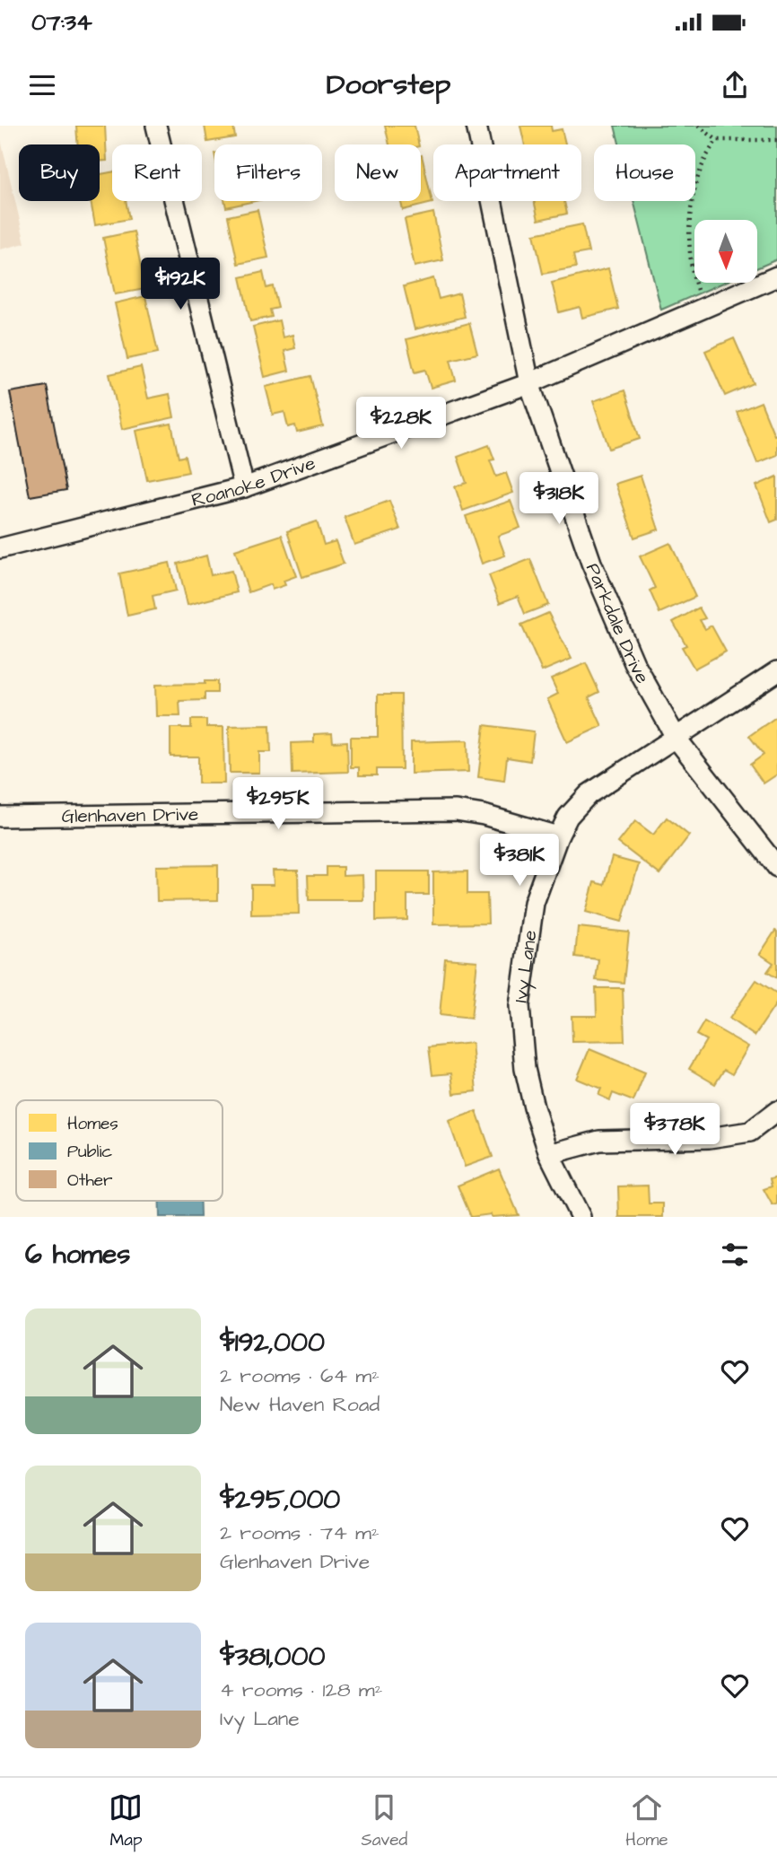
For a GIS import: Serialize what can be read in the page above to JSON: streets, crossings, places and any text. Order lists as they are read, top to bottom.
{
  "streets": {
    "street": [
      "Roanoke Drive",
      "Parkdale Drive",
      "Glenhaven Drive",
      "Ivy Lane"
    ]
  },
  "crossings": [
    ["Roanoke Drive", "Parkdale Drive"],
    ["Parkdale Drive", "Ivy Lane"],
    ["Glenhaven Drive", "Ivy Lane"]
  ],
  "legend": ["Homes", "Public", "Other"],
  "north": "bottom",
  "page": {
    "status": "07:34",
    "header": "Doorstep",
    "chip": [
      "Buy",
      "Rent",
      "Filters",
      "New",
      "Apartment",
      "House"
    ],
    "price": [
      "$192K",
      "$228K",
      "$318K",
      "$295K",
      "$381K",
      "$378K"
    ],
    "heading": "6 homes",
    "list": [
      {
        "name": "$192,000",
        "note": "2 rooms · 64 m² · New Haven Road"
      },
      {
        "name": "$295,000",
        "note": "2 rooms · 74 m² · Glenhaven Drive"
      },
      {
        "name": "$381,000",
        "note": "4 rooms · 128 m² · Ivy Lane"
      }
    ],
    "tabs": ["Map", "Saved", "Home"]
  }
}
